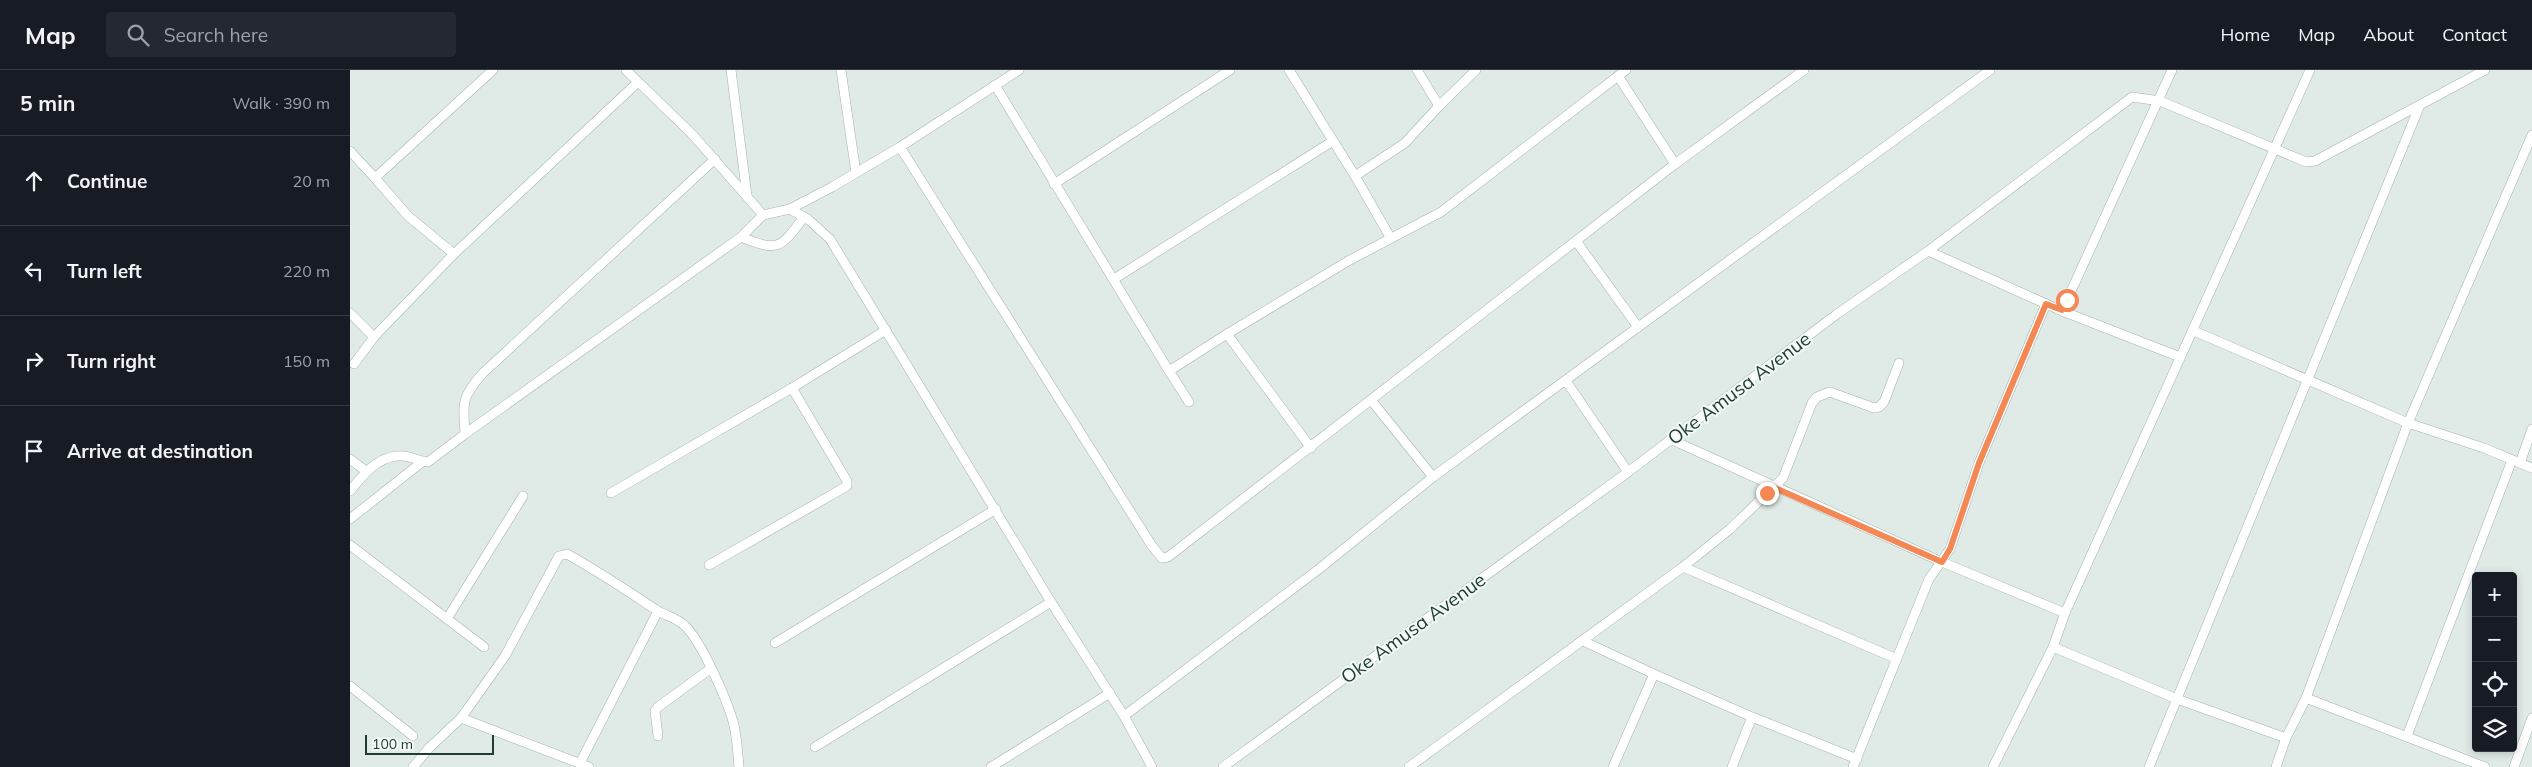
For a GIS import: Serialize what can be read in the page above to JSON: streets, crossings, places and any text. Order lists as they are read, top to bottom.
{
  "streets": {
    "street": ["Oke Amusa Avenue"]
  },
  "scale_bar": "100 m",
  "page": {
    "header": "Map",
    "search": "Search here",
    "nav": [
      "Home",
      "Map",
      "About",
      "Contact"
    ],
    "heading": ["5 min", "Walk · 390 m"],
    "list": [
      ["Continue", "20 m"],
      ["Turn left", "220 m"],
      ["Turn right", "150 m"],
      "Arrive at destination"
    ],
    "map_buttons": ["+", "−"],
    "scale": "100 m"
  }
}
